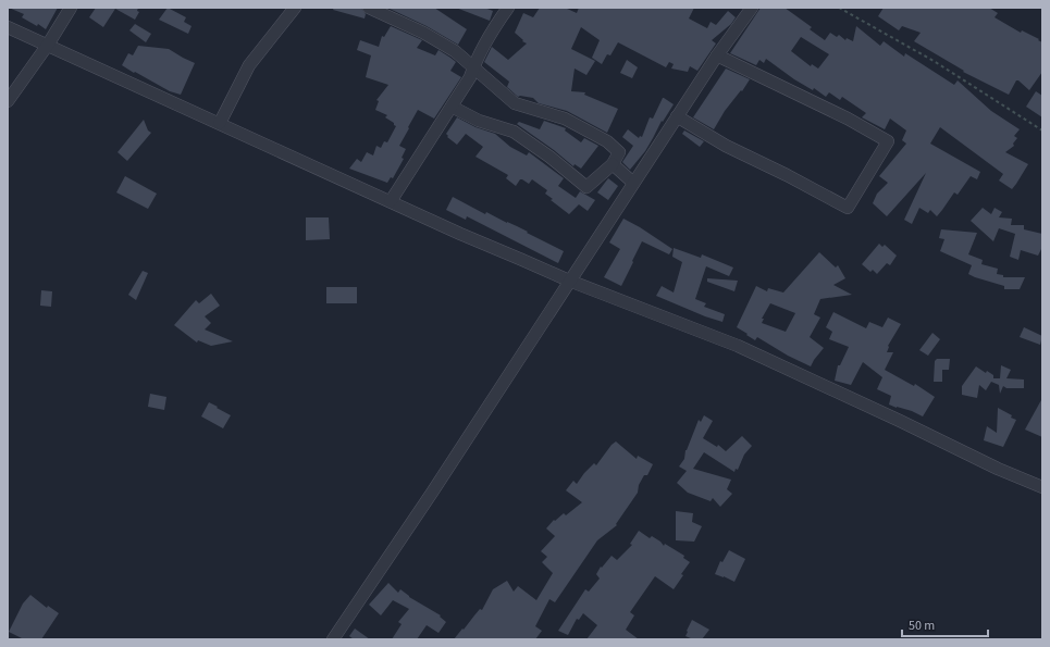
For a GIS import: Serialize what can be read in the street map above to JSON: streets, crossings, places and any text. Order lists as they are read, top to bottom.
{
  "scale_bar": "50 m"
}
